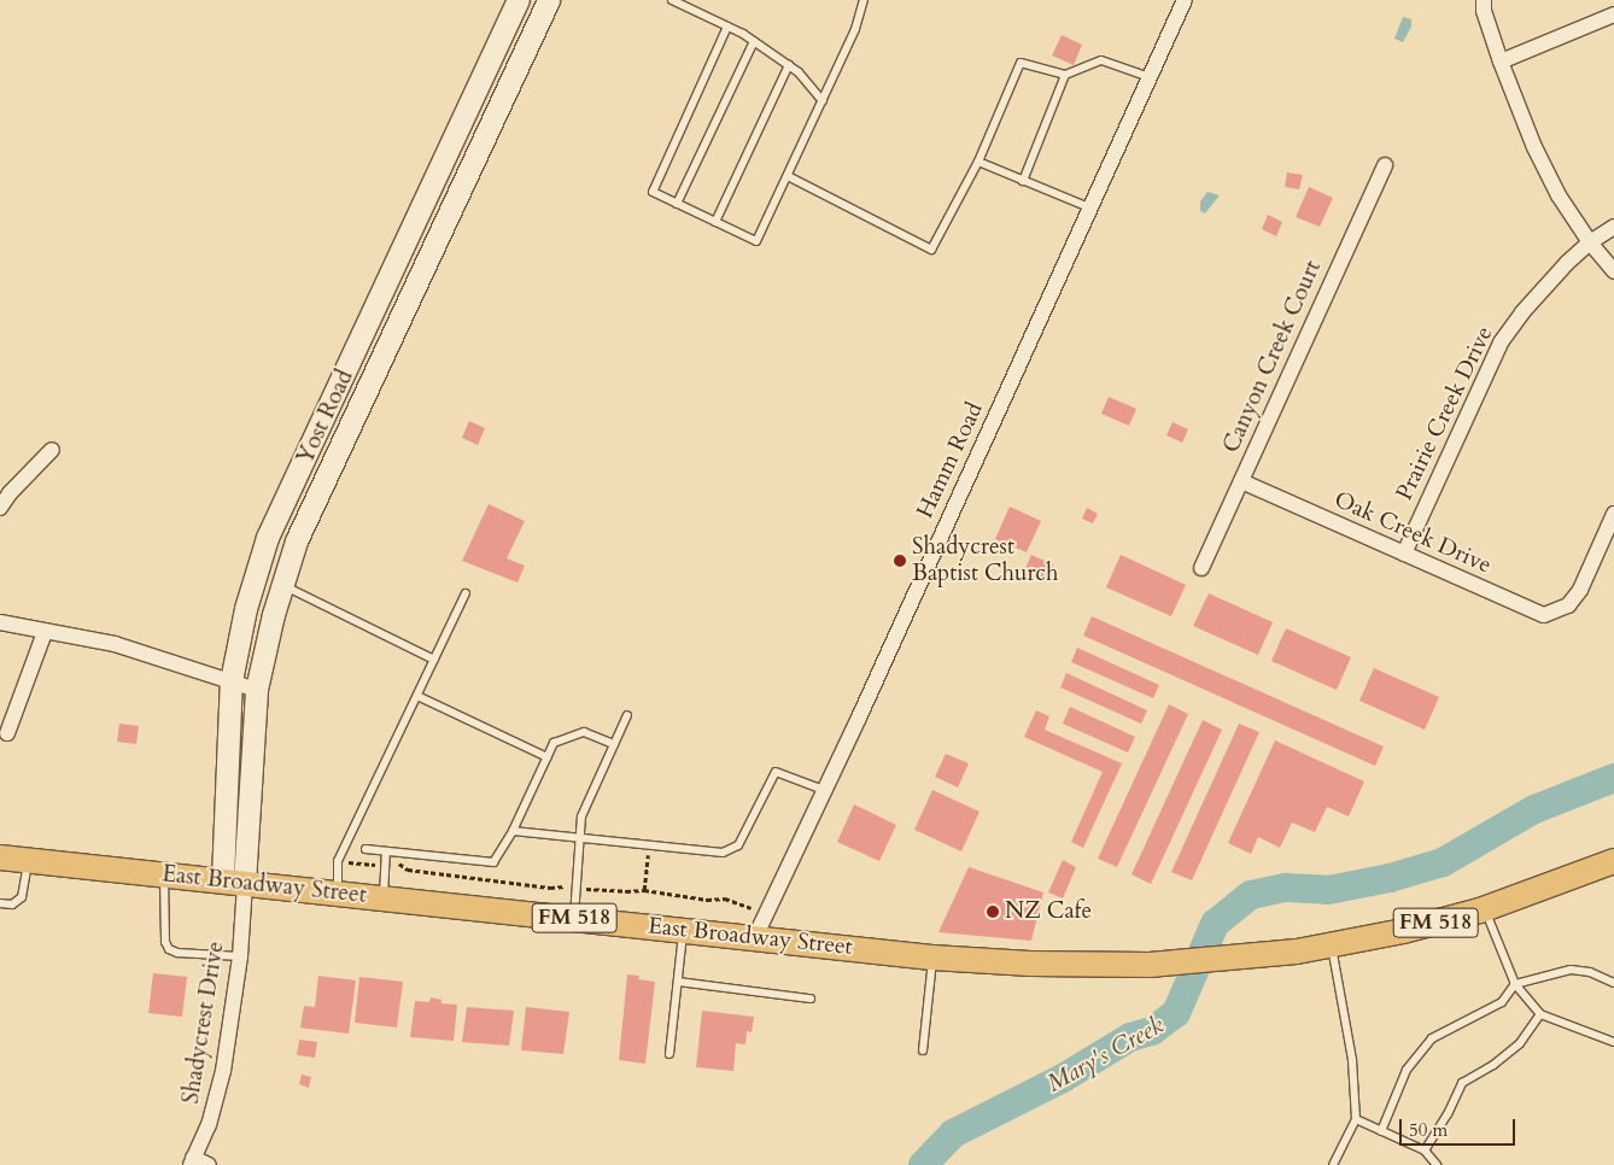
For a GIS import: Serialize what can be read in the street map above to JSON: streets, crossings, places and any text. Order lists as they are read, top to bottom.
{
  "streets": {
    "main road": ["Yost Road", "East Broadway Street", "FM 518"],
    "street": [
      "Canyon Creek Court",
      "Prairie Creek Drive",
      "Hamm Road",
      "Oak Creek Drive",
      "Shadycrest Drive"
    ]
  },
  "crossings": [
    ["Canyon Creek Court", "Oak Creek Drive"],
    ["Prairie Creek Drive", "Oak Creek Drive"],
    ["Yost Road", "East Broadway Street"],
    ["Yost Road", "Shadycrest Drive"],
    ["Hamm Road", "East Broadway Street"],
    ["East Broadway Street", "FM 518"],
    ["East Broadway Street", "Shadycrest Drive"]
  ],
  "water": ["Mary's Creek"],
  "places": ["Shadycrest Baptist Church", "NZ Cafe"],
  "scale_bar": "50 m"
}
